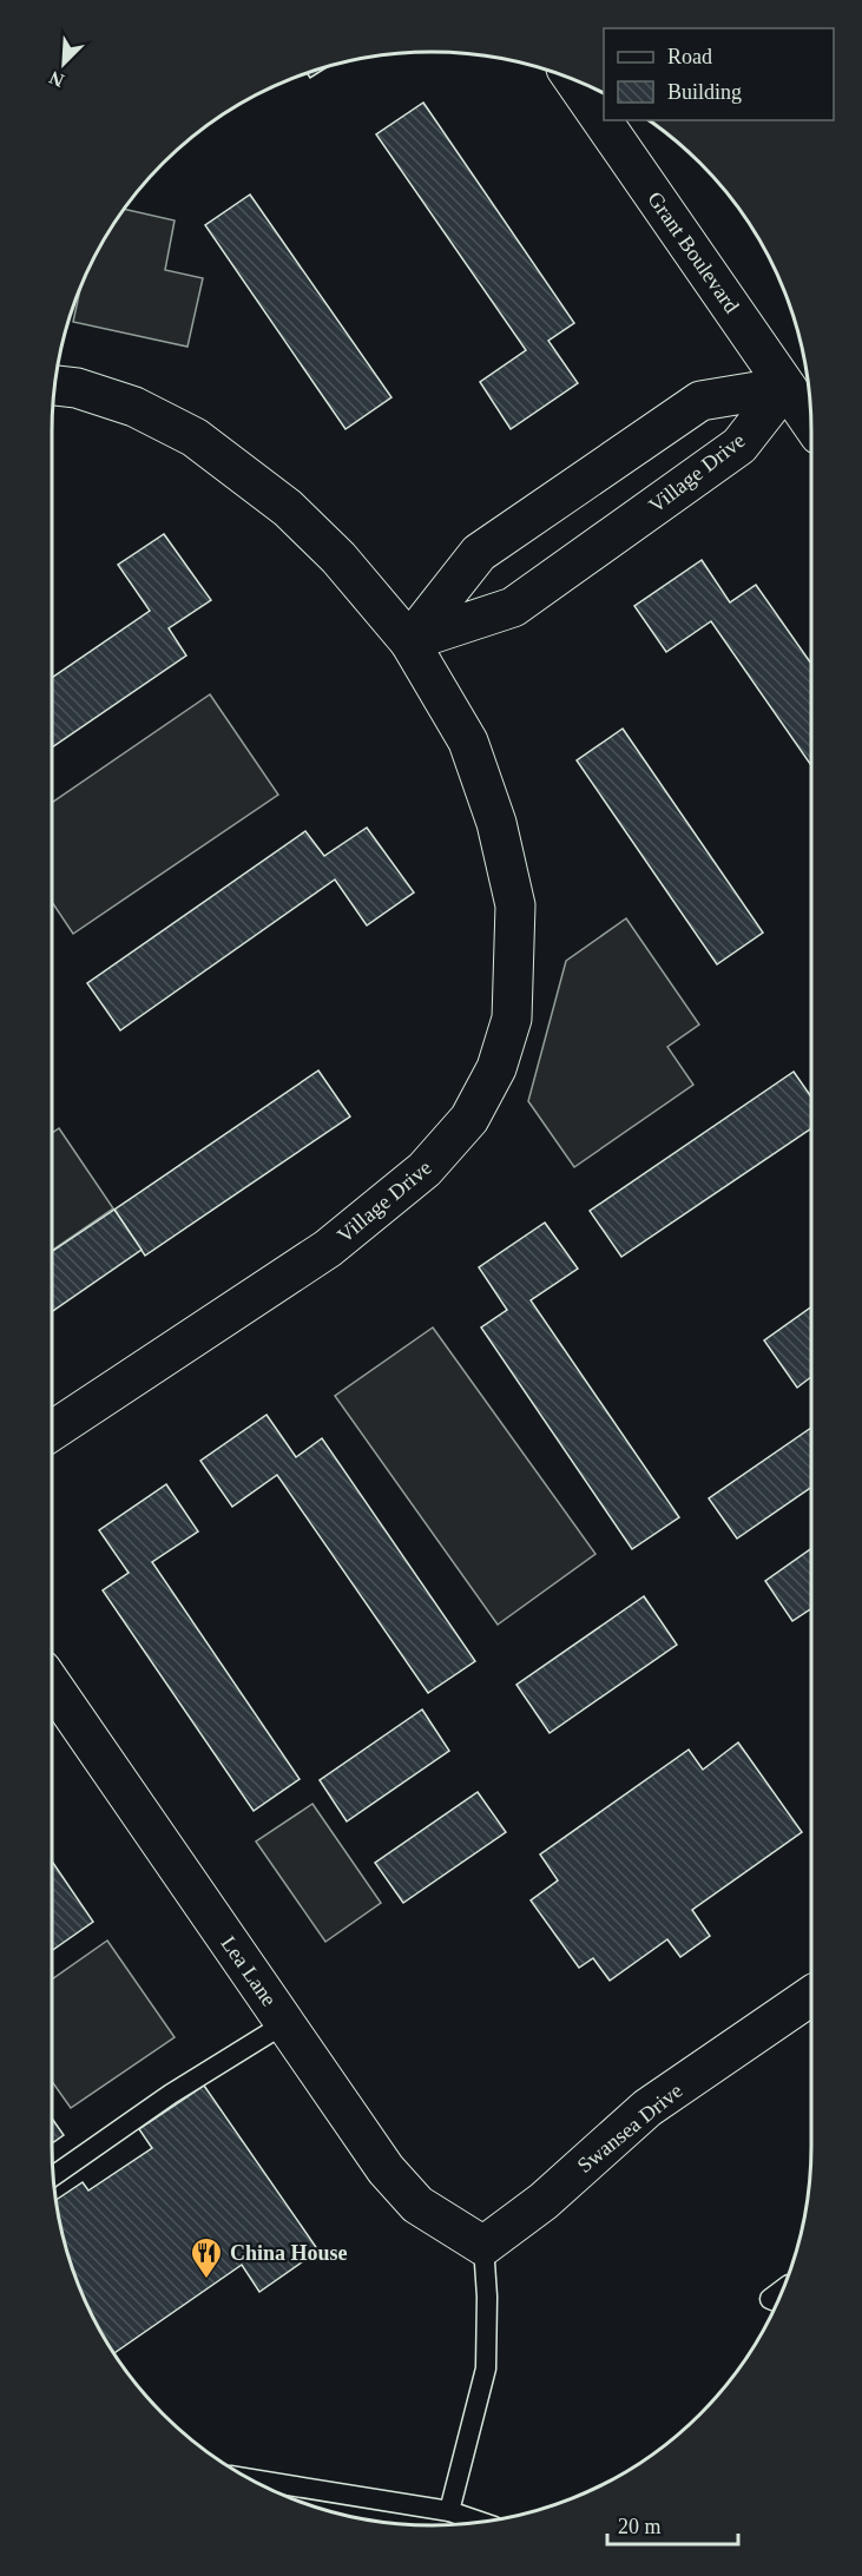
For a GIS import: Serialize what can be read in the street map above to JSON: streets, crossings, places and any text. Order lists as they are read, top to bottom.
{
  "streets": {
    "street": [
      "Grant Boulevard",
      "Village Drive",
      "Lea Lane",
      "Swansea Drive"
    ]
  },
  "crossings": [
    ["Grant Boulevard", "Village Drive"],
    ["Lea Lane", "Swansea Drive"]
  ],
  "places": {
    "restaurant": ["China House"]
  },
  "legend": ["Road", "Building"],
  "scale_bar": "20 m",
  "north": "bottom left"
}
